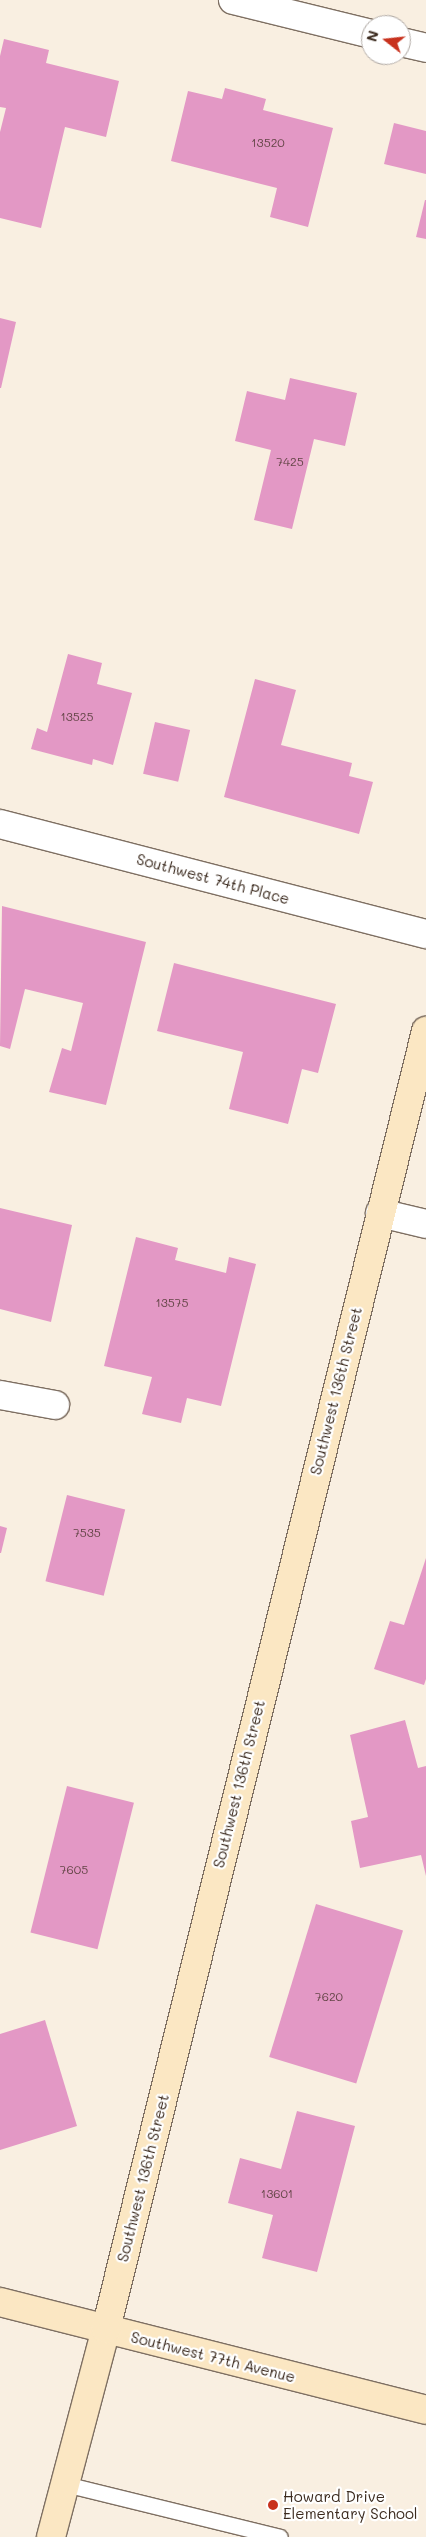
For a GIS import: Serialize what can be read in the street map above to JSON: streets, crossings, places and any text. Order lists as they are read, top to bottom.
{
  "streets": {
    "street": ["Southwest 74th Place", "Southwest 136th Street", "Southwest 77th Avenue"]
  },
  "crossings": [
    ["Southwest 136th Street", "Southwest 77th Avenue"]
  ],
  "places": ["Howard Drive Elementary School"],
  "house_numbers": [
    "13520",
    "7425",
    "13525",
    "13575",
    "7535",
    "7605",
    "7620",
    "13601"
  ],
  "north": "left"
}
